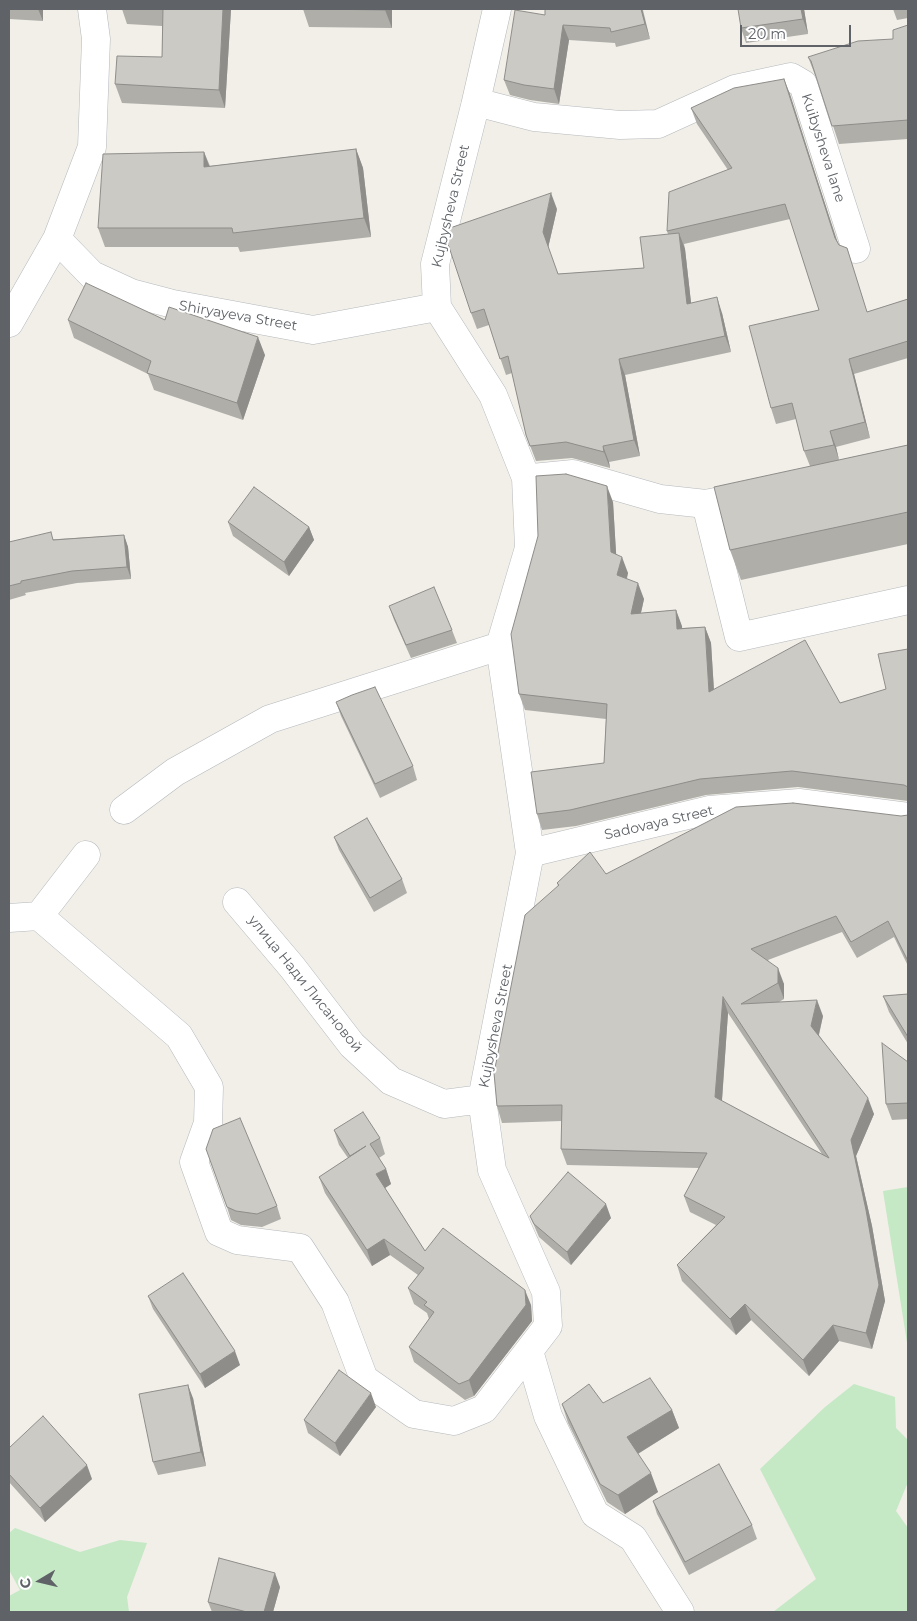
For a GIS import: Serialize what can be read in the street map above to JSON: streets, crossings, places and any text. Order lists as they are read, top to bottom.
{
  "streets": {
    "street": [
      "Kuibysheva lane",
      "Kujbysheva Street",
      "Shiryayeva Street",
      "Sadovaya Street",
      "улица Нади Лисановой"
    ]
  },
  "crossings": [
    ["Kuibysheva lane", "Kujbysheva Street"],
    ["Kujbysheva Street", "Shiryayeva Street"],
    ["Kujbysheva Street", "Sadovaya Street"],
    ["Kujbysheva Street", "улица Нади Лисановой"]
  ],
  "scale_bar": "20 m",
  "north": "left"
}
